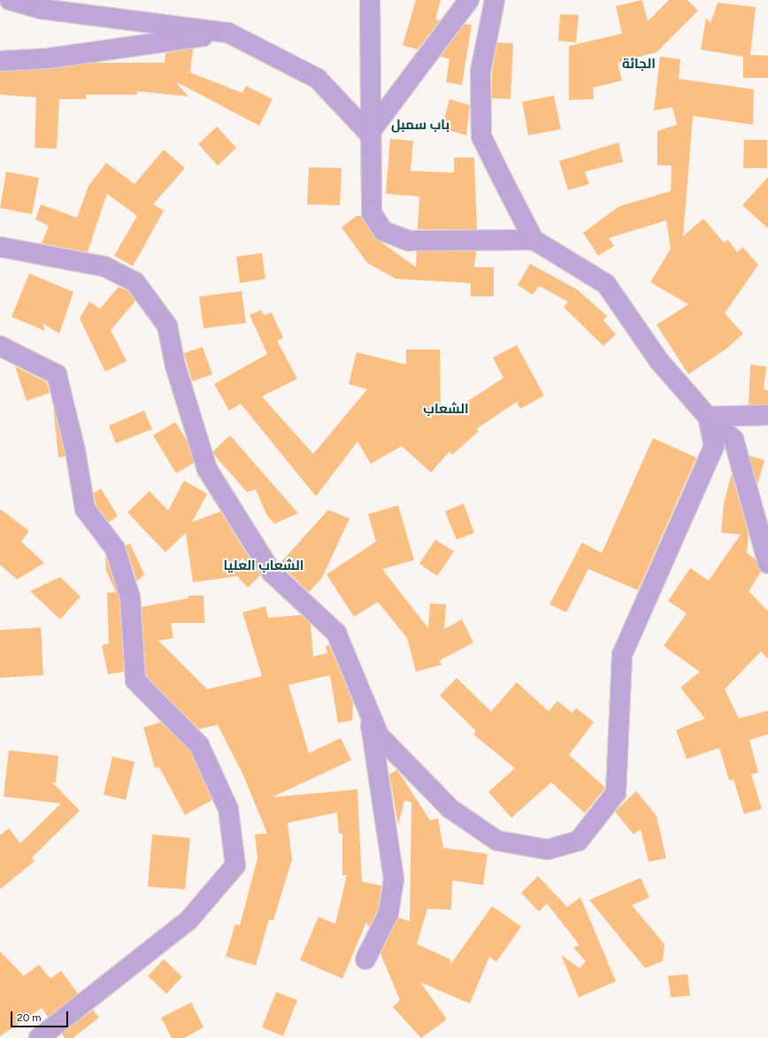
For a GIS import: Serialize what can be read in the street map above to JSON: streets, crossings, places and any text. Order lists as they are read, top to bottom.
{
  "districts": [
    "الجائة",
    "باب سمبل",
    "الشعاب",
    "الشعاب العليا"
  ],
  "scale_bar": "20 m"
}
